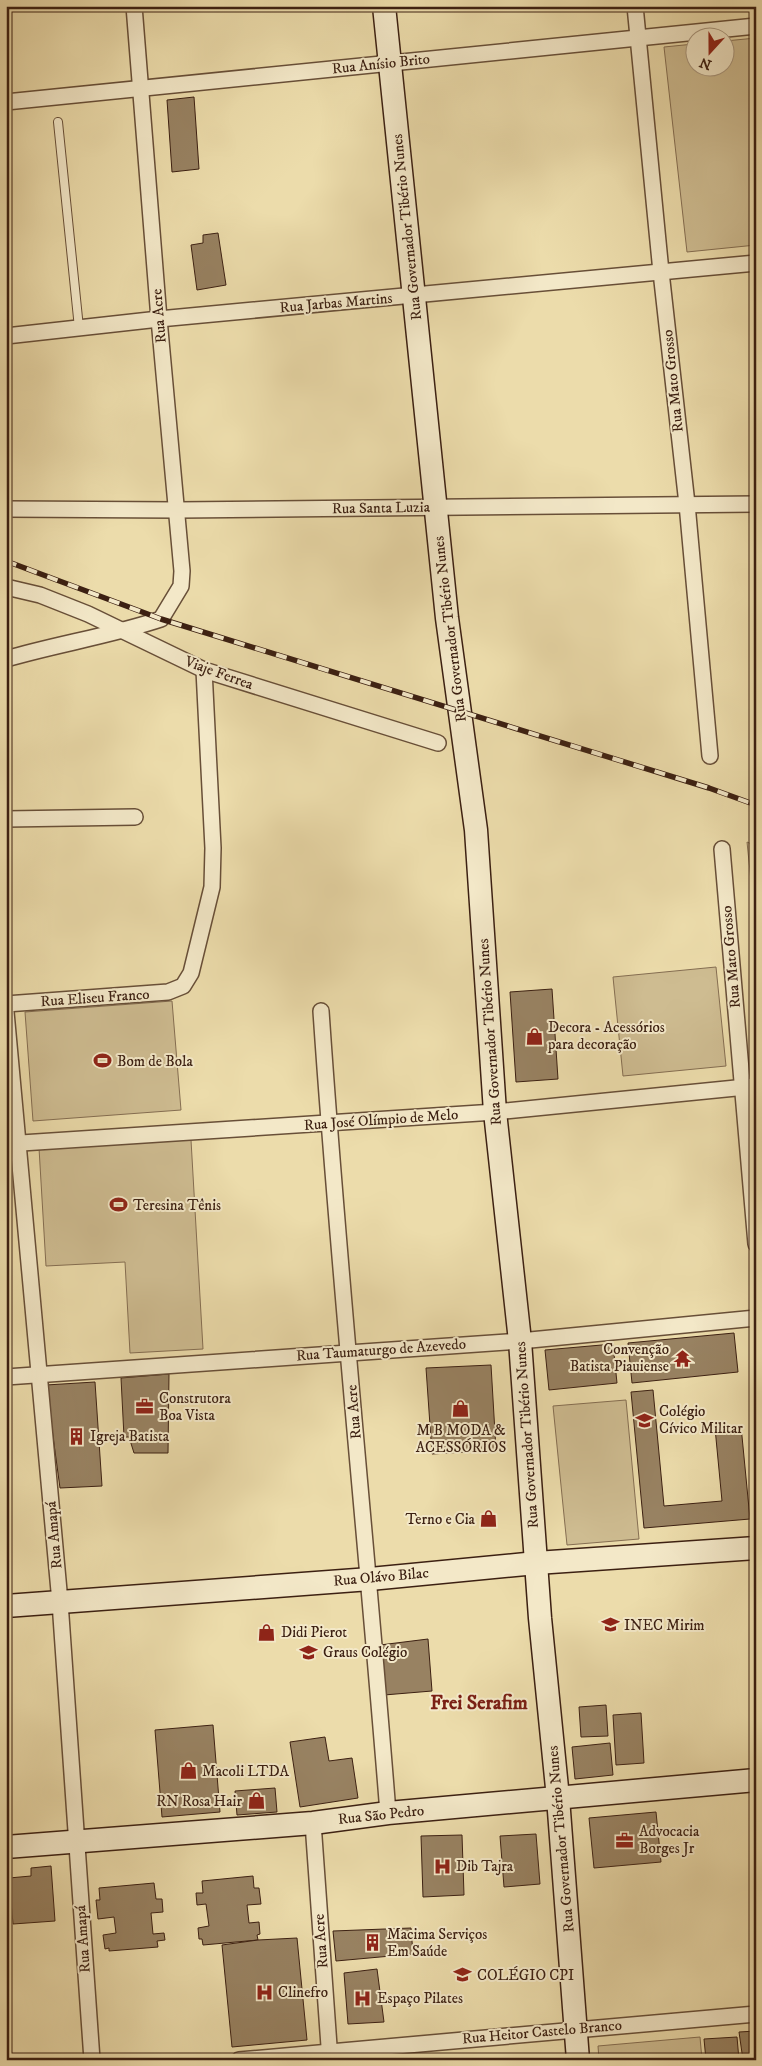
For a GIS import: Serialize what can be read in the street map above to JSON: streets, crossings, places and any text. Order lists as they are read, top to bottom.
{
  "streets": {
    "street": [
      "Rua Anísio Brito",
      "Rua Governador Tibério Nunes",
      "Rua Jarbas Martins",
      "Rua Acre",
      "Rua Mato Grosso",
      "Rua Santa Luzia",
      "Viaje Ferrea",
      "Rua Eliseu Franco",
      "Rua José Olímpio de Melo",
      "Rua Taumaturgo de Azevedo",
      "Rua Amapá",
      "Rua Olávo Bilac",
      "Rua São Pedro",
      "Rua Heitor Castelo Branco"
    ]
  },
  "crossings": [
    ["Rua Anísio Brito", "Rua Governador Tibério Nunes"],
    ["Rua Anísio Brito", "Rua Acre"],
    ["Rua Anísio Brito", "Rua Mato Grosso"],
    ["Rua Governador Tibério Nunes", "Rua Jarbas Martins"],
    ["Rua Governador Tibério Nunes", "Rua Santa Luzia"],
    ["Rua Governador Tibério Nunes", "Rua José Olímpio de Melo"],
    ["Rua Governador Tibério Nunes", "Rua Taumaturgo de Azevedo"],
    ["Rua Governador Tibério Nunes", "Rua Olávo Bilac"],
    ["Rua Governador Tibério Nunes", "Rua São Pedro"],
    ["Rua Governador Tibério Nunes", "Rua Heitor Castelo Branco"],
    ["Rua Jarbas Martins", "Rua Acre"],
    ["Rua Jarbas Martins", "Rua Mato Grosso"],
    ["Rua Acre", "Rua Santa Luzia"],
    ["Rua Acre", "Viaje Ferrea"],
    ["Rua Acre", "Rua José Olímpio de Melo"],
    ["Rua Acre", "Rua Taumaturgo de Azevedo"],
    ["Rua Acre", "Rua Olávo Bilac"],
    ["Rua Acre", "Rua São Pedro"],
    ["Rua Acre", "Rua Heitor Castelo Branco"],
    ["Rua Mato Grosso", "Rua Santa Luzia"],
    ["Rua Mato Grosso", "Rua José Olímpio de Melo"],
    ["Viaje Ferrea", "Rua Eliseu Franco"],
    ["Rua José Olímpio de Melo", "Rua Amapá"],
    ["Rua Taumaturgo de Azevedo", "Rua Amapá"],
    ["Rua Amapá", "Rua Olávo Bilac"],
    ["Rua Amapá", "Rua São Pedro"]
  ],
  "districts": ["Frei Serafim"],
  "places": {
    "shop": [
      "Decora - Acessórios para decoração",
      "M B MODA & ACESSÓRIOS",
      "Terno e Cia",
      "Didi Pierot",
      "Macoli LTDA",
      "RN Rosa Hair"
    ],
    "sports": ["Bom de Bola", "Teresina Tênis"],
    "temple": ["Convenção Batista Piauiense"],
    "office": ["Construtora Boa Vista", "Advocacia Borges Jr"],
    "school or university": [
      "Colégio Cívico Militar",
      "INEC Mirim",
      "Graus Colégio",
      "COLÉGIO CPI"
    ],
    "building": ["Igreja Batista", "Macima Serviços Em Saúde"],
    "hospital": ["Dib Tajra", "Clinefro", "Espaço Pilates"]
  },
  "north": "bottom"
}
